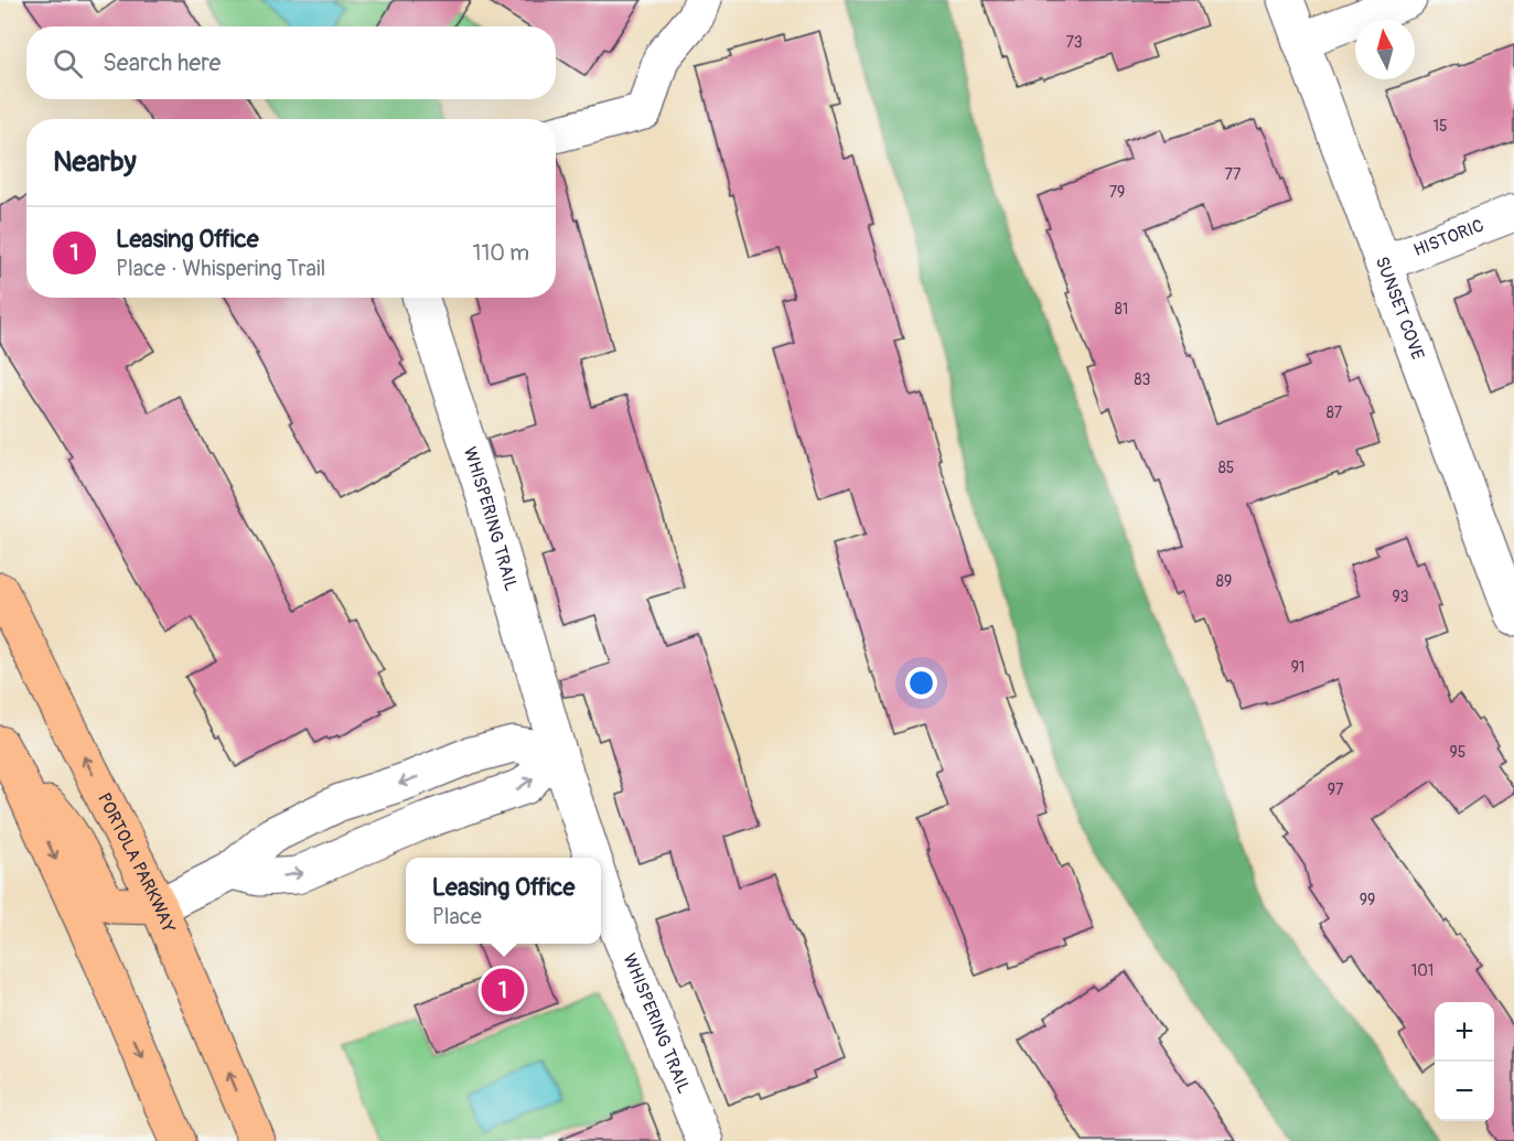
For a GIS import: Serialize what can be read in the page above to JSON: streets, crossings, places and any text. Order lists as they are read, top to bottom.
{
  "streets": {
    "main road": ["PORTOLA PARKWAY"],
    "street": ["HISTORIC", "SUNSET COVE", "WHISPERING TRAIL"]
  },
  "crossings": [
    ["HISTORIC", "SUNSET COVE"]
  ],
  "house_numbers": [
    "73",
    "15",
    "77",
    "79",
    "81",
    "83",
    "87",
    "85",
    "89",
    "93",
    "91",
    "95",
    "97",
    "99",
    "101"
  ],
  "north": "top",
  "page": {
    "search": "Search here",
    "heading": "Nearby",
    "list": [
      {
        "mark": "1",
        "name": "Leasing Office",
        "note": "Place · Whispering Trail",
        "value": "110 m"
      }
    ],
    "popup": ["Leasing Office", "Place"],
    "pins": "1",
    "map_buttons": ["+", "−"]
  }
}
